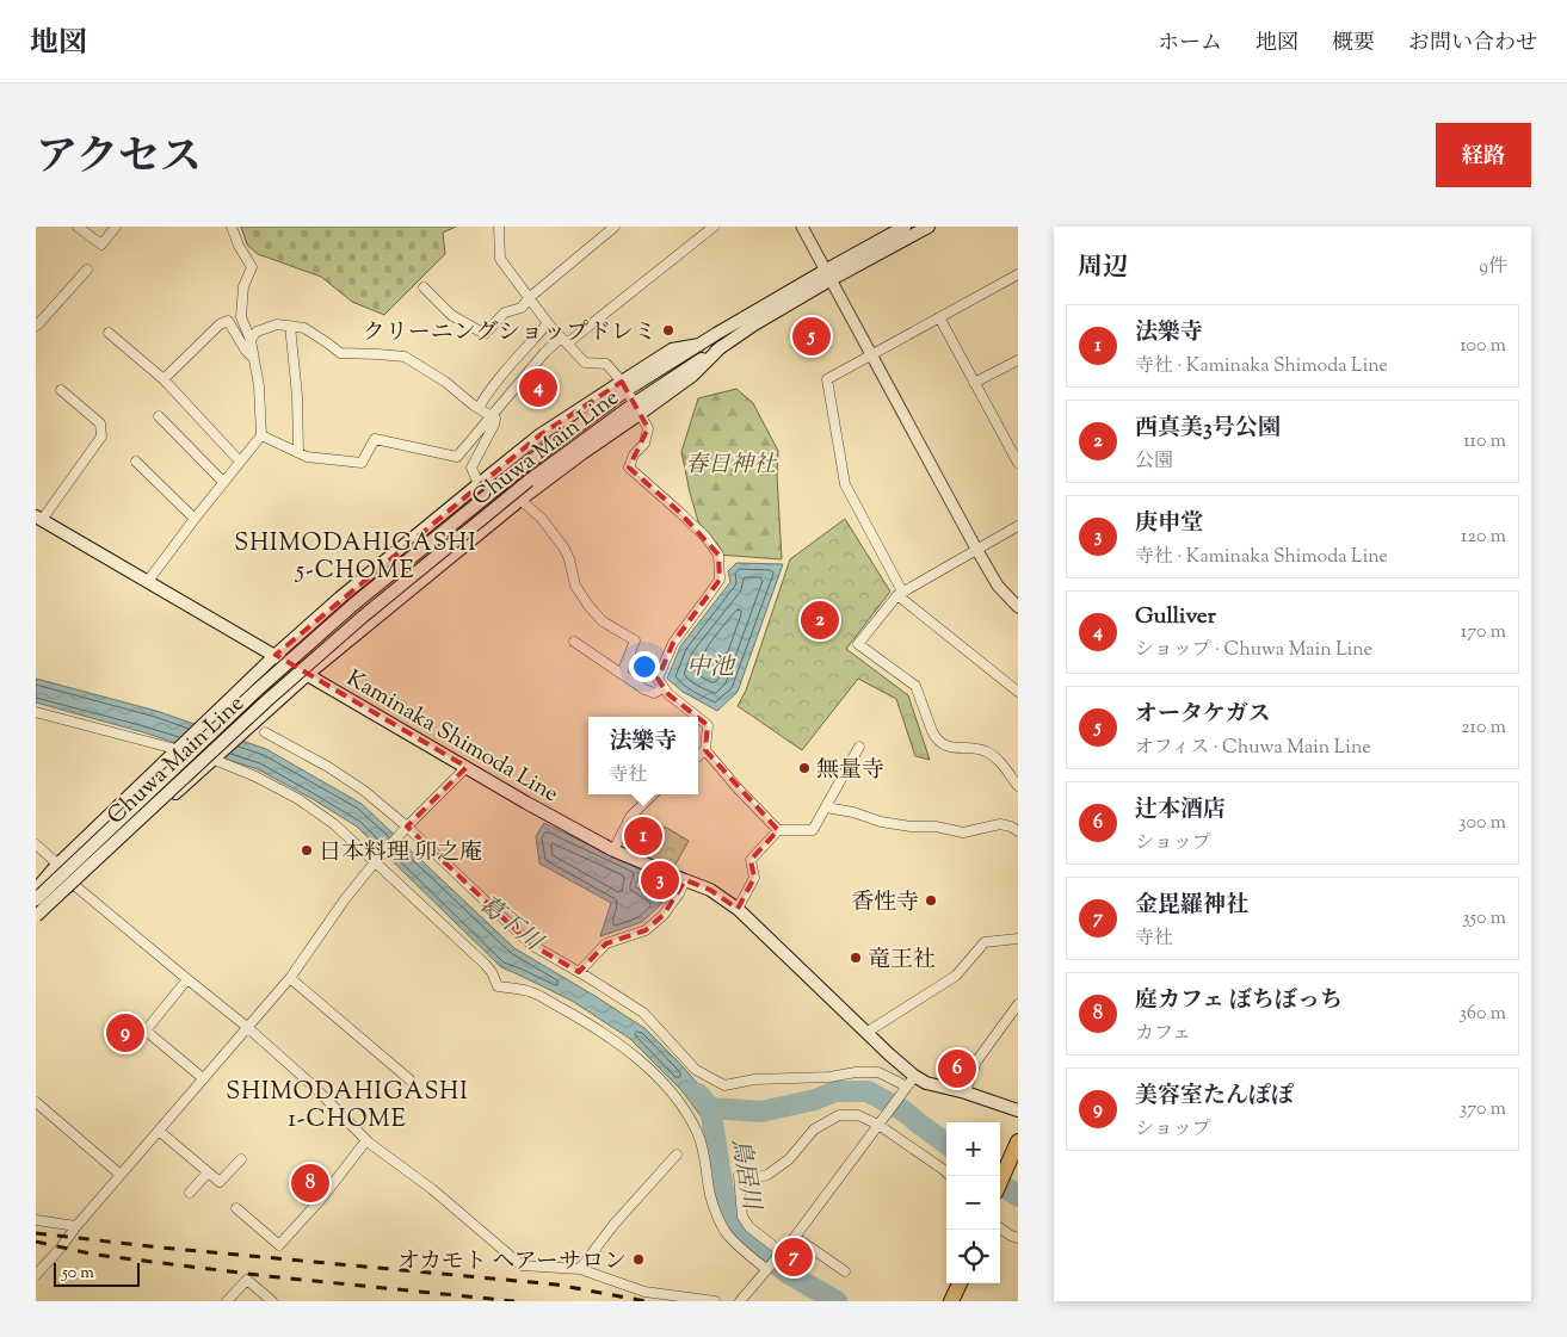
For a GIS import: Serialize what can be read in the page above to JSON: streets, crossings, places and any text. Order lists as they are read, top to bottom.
{
  "streets": {
    "main road": ["Chuwa Main Line", "Kaminaka Shimoda Line"]
  },
  "districts": ["SHIMODAHIGASHI 5-CHOME", "SHIMODAHIGASHI 1-CHOME"],
  "water": ["中池", "葛下川", "鳥居川"],
  "parks": ["春日神社"],
  "places": [
    "クリーニングショップドレミ",
    "無量寺",
    "日本料理 卯之庵",
    "香性寺",
    "竜王社",
    "オカモト ヘアーサロン"
  ],
  "scale_bar": "50 m",
  "page": {
    "header": "地図",
    "nav": [
      "ホーム",
      "地図",
      "概要",
      "お問い合わせ"
    ],
    "title": "アクセス",
    "buttons": "経路",
    "heading": ["周辺", "9件"],
    "list": [
      {
        "mark": "1",
        "name": "法樂寺",
        "note": "寺社 · Kaminaka Shimoda Line",
        "value": "100 m"
      },
      {
        "mark": "2",
        "name": "西真美3号公園",
        "note": "公園",
        "value": "110 m"
      },
      {
        "mark": "3",
        "name": "庚申堂",
        "note": "寺社 · Kaminaka Shimoda Line",
        "value": "120 m"
      },
      {
        "mark": "4",
        "name": "Gulliver",
        "note": "ショップ · Chuwa Main Line",
        "value": "170 m"
      },
      {
        "mark": "5",
        "name": "オータケガス",
        "note": "オフィス · Chuwa Main Line",
        "value": "210 m"
      },
      {
        "mark": "6",
        "name": "辻本酒店",
        "note": "ショップ",
        "value": "300 m"
      },
      {
        "mark": "7",
        "name": "金毘羅神社",
        "note": "寺社",
        "value": "350 m"
      },
      {
        "mark": "8",
        "name": "庭カフェ ぼちぼっち",
        "note": "カフェ",
        "value": "360 m"
      },
      {
        "mark": "9",
        "name": "美容室たんぽぽ",
        "note": "ショップ",
        "value": "370 m"
      }
    ],
    "pins": [
      "5",
      "4",
      "2",
      "1",
      "3",
      "9",
      "6",
      "8",
      "7"
    ],
    "popup": ["法樂寺", "寺社"],
    "map_buttons": ["+", "−"],
    "scale": "50 m"
  }
}
